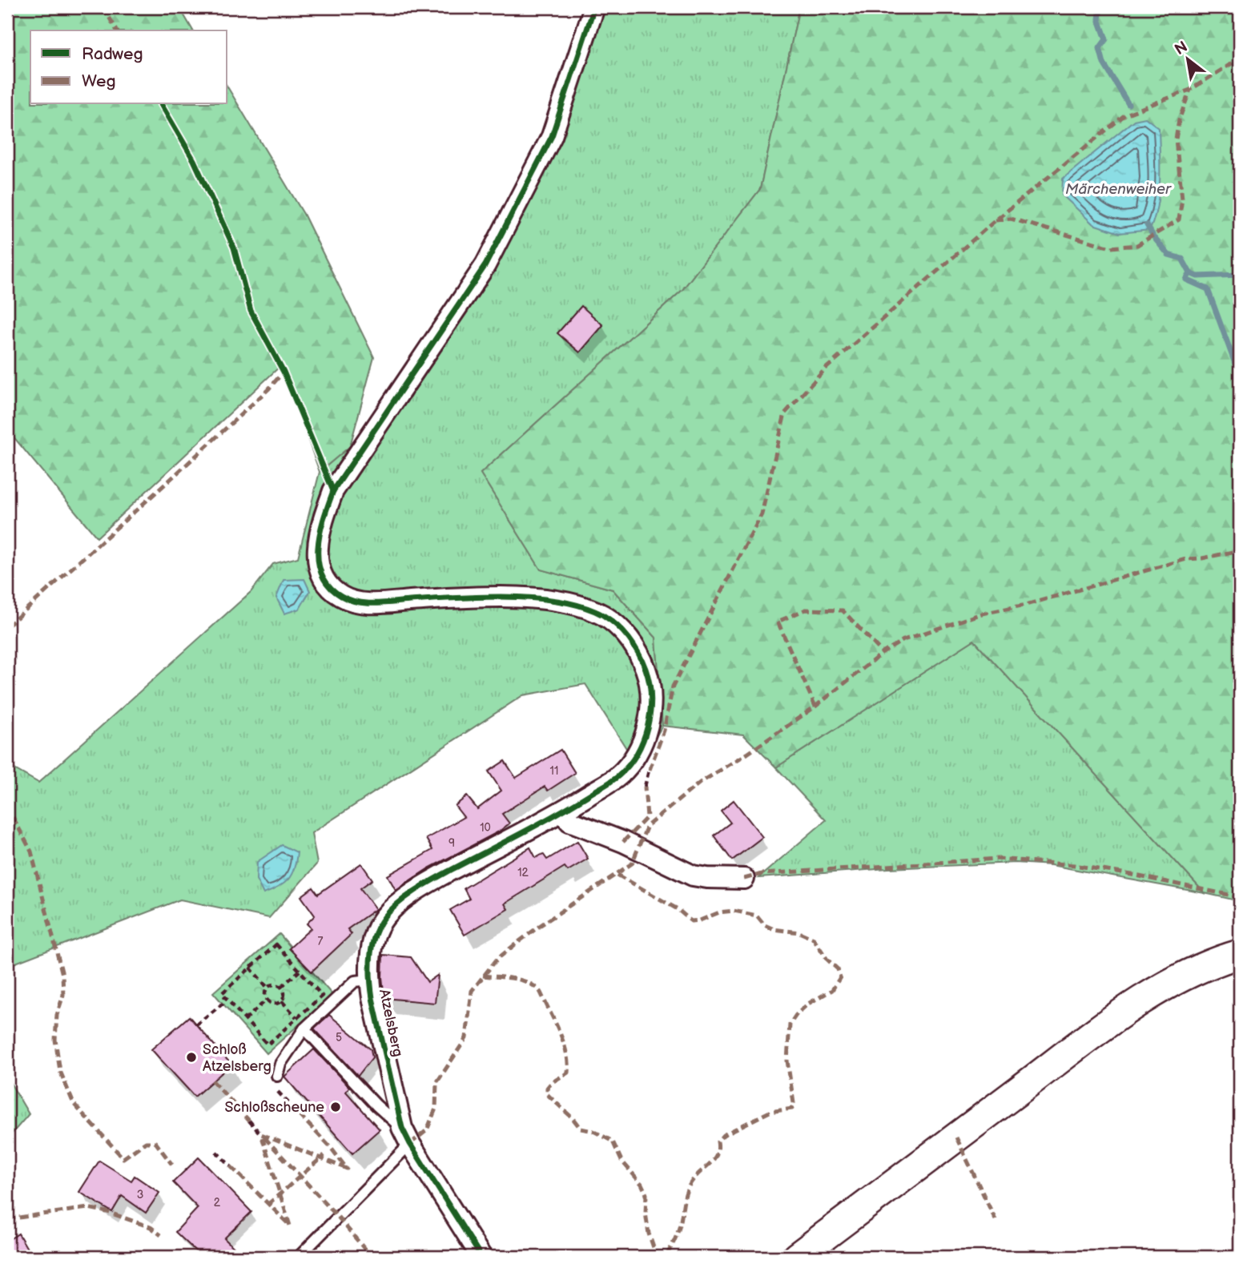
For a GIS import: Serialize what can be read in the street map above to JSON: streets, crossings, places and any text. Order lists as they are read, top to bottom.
{
  "streets": {
    "street": ["Atzelsberg"]
  },
  "water": ["Märchenweiher"],
  "places": ["Schloß Atzelsberg", "Schloßscheune"],
  "house_numbers": [
    "11",
    "10",
    "9",
    "12",
    "7",
    "5",
    "3",
    "2"
  ],
  "legend": ["Radweg", "Weg"],
  "north": "top left"
}
